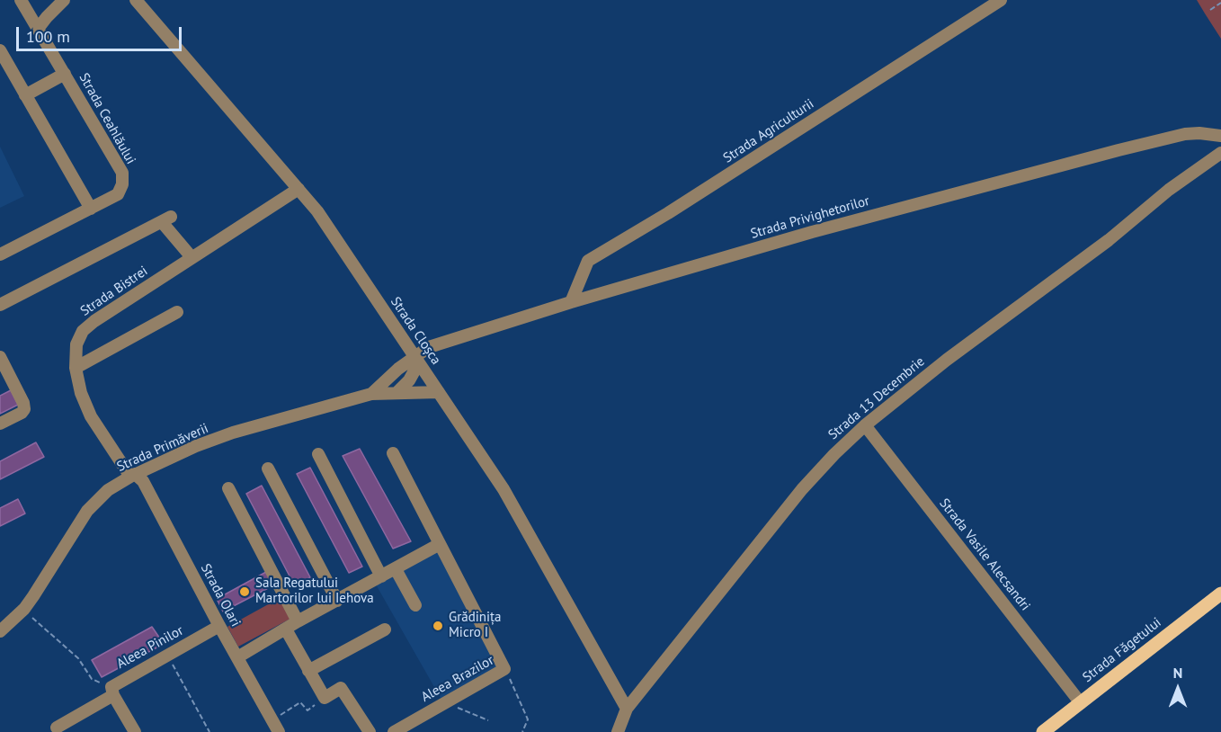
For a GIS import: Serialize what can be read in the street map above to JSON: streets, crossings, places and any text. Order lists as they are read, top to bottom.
{
  "streets": {
    "main road": ["Strada Făgetului"],
    "street": [
      "Strada Ceahlăului",
      "Strada Agriculturii",
      "Strada Privighetorilor",
      "Strada Bistrei",
      "Strada Cloșca",
      "Strada 13 Decembrie",
      "Strada Primăverii",
      "Strada Vasile Alecsandri",
      "Strada Olari",
      "Aleea Pinilor",
      "Aleea Brazilor"
    ]
  },
  "crossings": [
    ["Strada Agriculturii", "Strada Privighetorilor"],
    ["Strada Privighetorilor", "Strada Cloșca"],
    ["Strada Privighetorilor", "Strada Primăverii"],
    ["Strada Bistrei", "Strada Cloșca"],
    ["Strada Bistrei", "Strada Primăverii"],
    ["Strada Bistrei", "Strada Olari"],
    ["Strada Cloșca", "Strada 13 Decembrie"],
    ["Strada Cloșca", "Strada Primăverii"],
    ["Strada 13 Decembrie", "Strada Vasile Alecsandri"],
    ["Strada Primăverii", "Strada Olari"],
    ["Strada Vasile Alecsandri", "Strada Făgetului"],
    ["Strada Olari", "Aleea Pinilor"]
  ],
  "places": ["Sala Regatului Martorilor lui Iehova", "Grădinița Micro I"],
  "scale_bar": "100 m",
  "north": "top"
}
